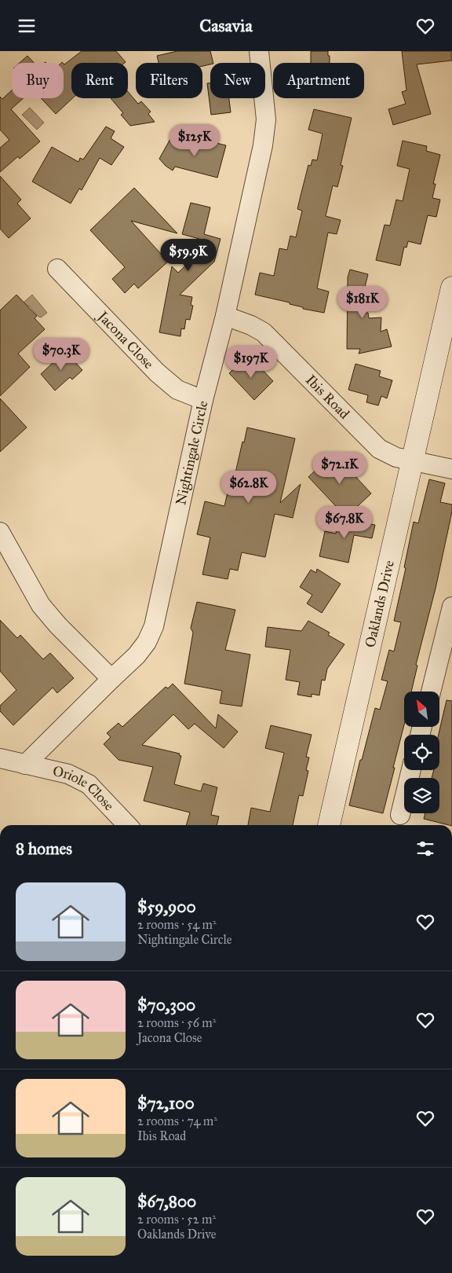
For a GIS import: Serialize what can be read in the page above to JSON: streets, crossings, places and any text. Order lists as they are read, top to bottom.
{
  "streets": {
    "street": [
      "Jacona Close",
      "Ibis Road",
      "Nightingale Circle",
      "Oaklands Drive",
      "Oriole Close"
    ]
  },
  "crossings": [
    ["Jacona Close", "Nightingale Circle"],
    ["Ibis Road", "Nightingale Circle"],
    ["Ibis Road", "Oaklands Drive"],
    ["Nightingale Circle", "Oriole Close"]
  ],
  "north": "top left",
  "page": {
    "header": "Casavia",
    "chip": [
      "Buy",
      "Rent",
      "Filters",
      "New",
      "Apartment"
    ],
    "price": [
      "$125K",
      "$59.9K",
      "$181K",
      "$70.3K",
      "$197K",
      "$72.1K",
      "$62.8K",
      "$67.8K"
    ],
    "heading": "8 homes",
    "list": [
      {
        "name": "$59,900",
        "note": "2 rooms · 54 m² · Nightingale Circle"
      },
      {
        "name": "$70,300",
        "note": "2 rooms · 56 m² · Jacona Close"
      },
      {
        "name": "$72,100",
        "note": "2 rooms · 74 m² · Ibis Road"
      },
      {
        "name": "$67,800",
        "note": "2 rooms · 52 m² · Oaklands Drive"
      }
    ]
  }
}
